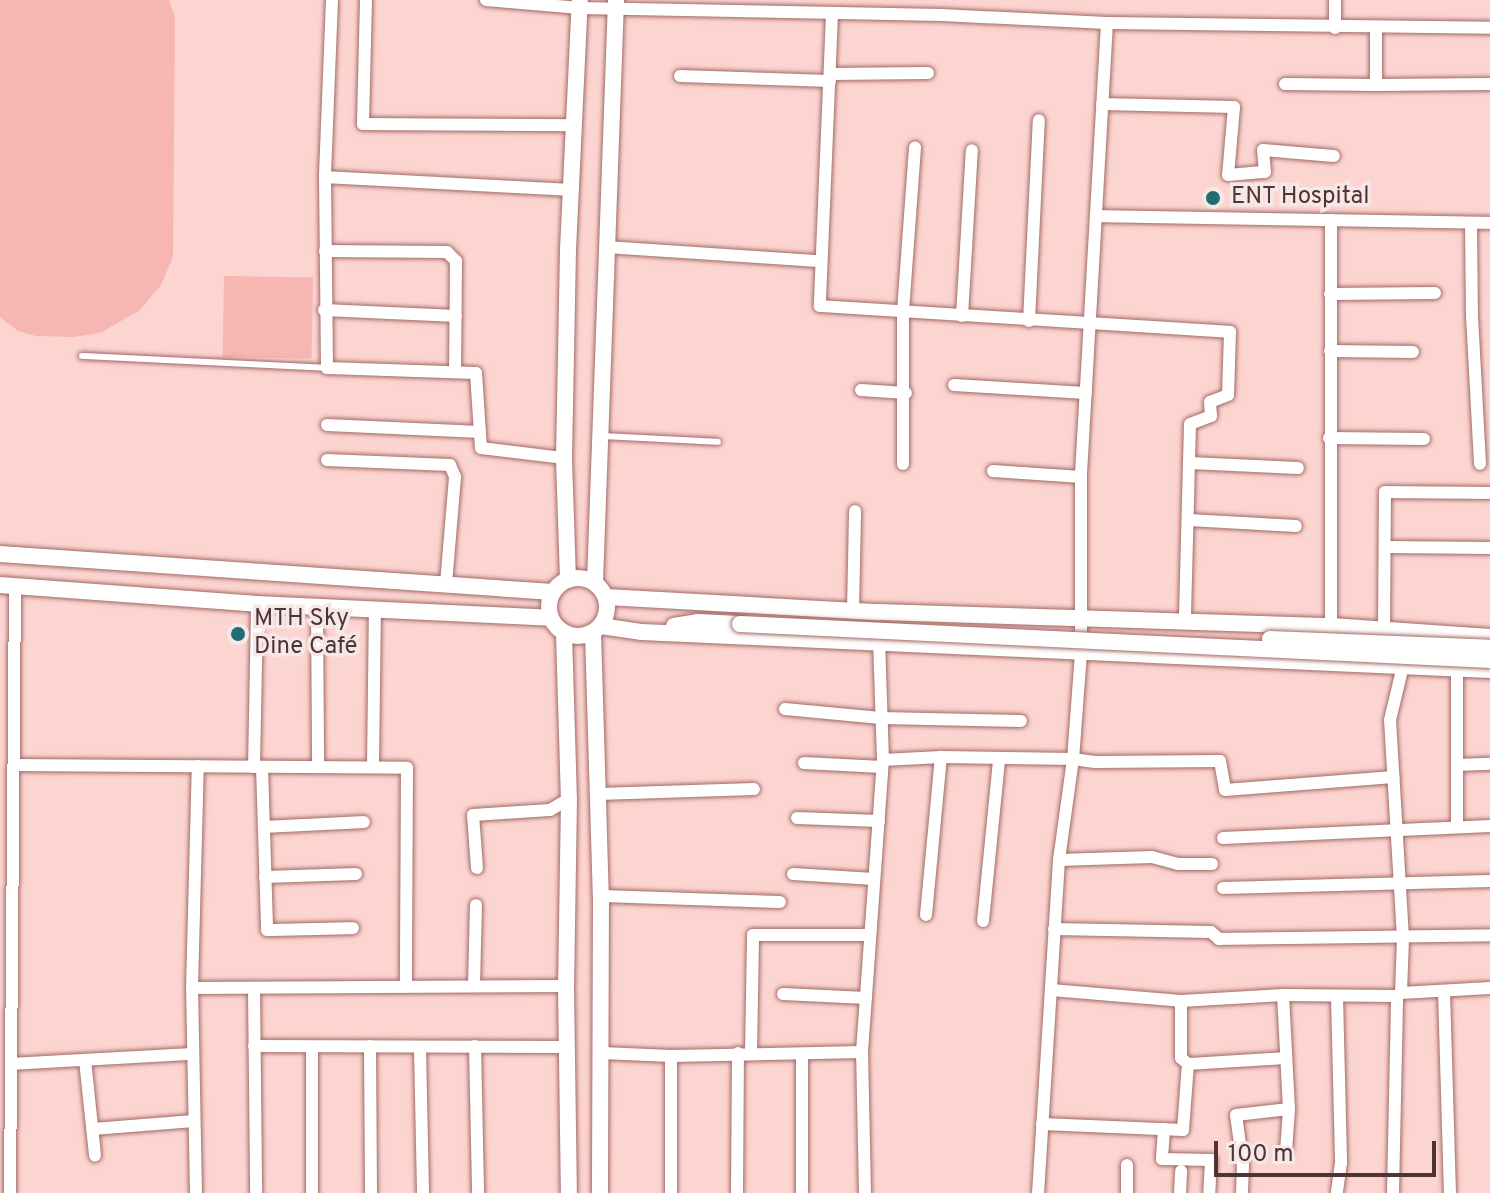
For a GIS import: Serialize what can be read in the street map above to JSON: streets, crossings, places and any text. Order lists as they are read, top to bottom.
{
  "places": ["ENT Hospital", "MTH Sky Dine Café"],
  "scale_bar": "100 m"
}
